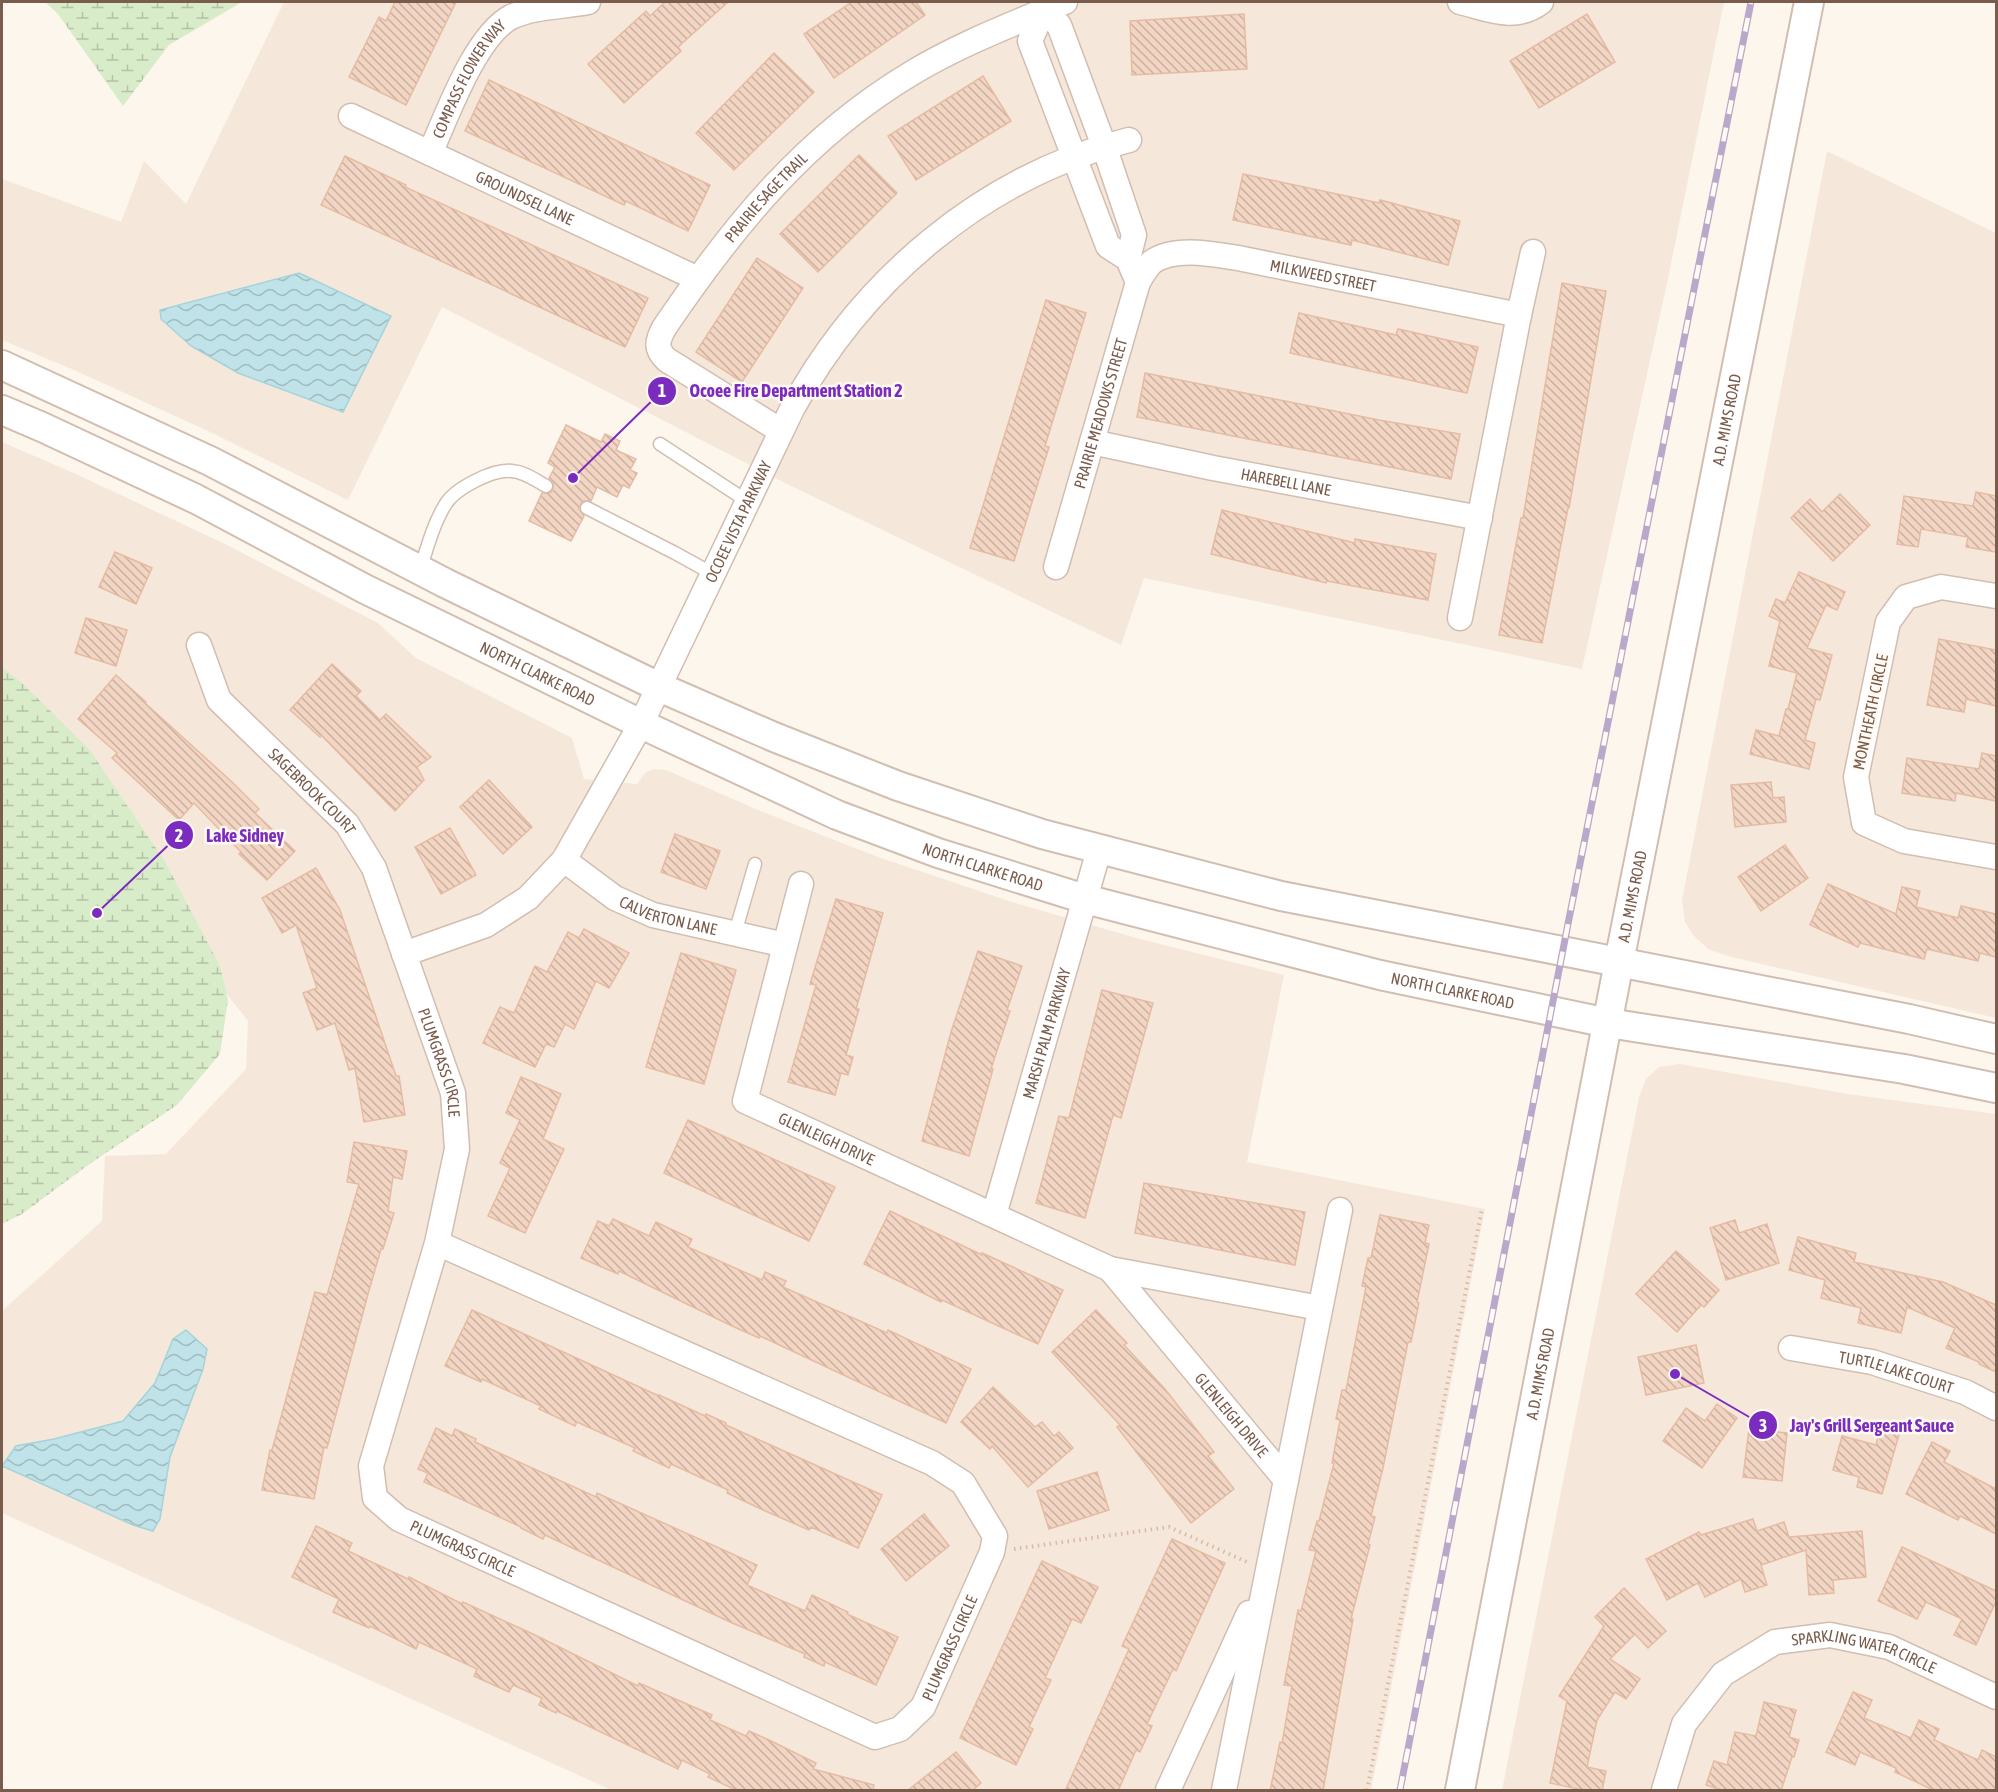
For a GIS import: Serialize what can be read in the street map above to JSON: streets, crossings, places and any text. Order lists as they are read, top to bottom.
{
  "streets": {
    "street": [
      "COMPASS FLOWER WAY",
      "GROUNDSEL LANE",
      "PRAIRIE SAGE TRAIL",
      "MILKWEED STREET",
      "PRAIRIE MEADOWS STREET",
      "A.D. MIMS ROAD",
      "HAREBELL LANE",
      "OCOEE VISTA PARKWAY",
      "NORTH CLARKE ROAD",
      "MONTHEATH CIRCLE",
      "SAGEBROOK COURT",
      "CALVERTON LANE",
      "MARSH PALM PARKWAY",
      "PLUMGRASS CIRCLE",
      "GLENLEIGH DRIVE",
      "TURTLE LAKE COURT",
      "SPARKLING WATER CIRCLE"
    ]
  },
  "crossings": [
    ["COMPASS FLOWER WAY", "GROUNDSEL LANE"],
    ["GROUNDSEL LANE", "PRAIRIE SAGE TRAIL"],
    ["PRAIRIE SAGE TRAIL", "OCOEE VISTA PARKWAY"],
    ["MILKWEED STREET", "PRAIRIE MEADOWS STREET"],
    ["PRAIRIE MEADOWS STREET", "HAREBELL LANE"],
    ["A.D. MIMS ROAD", "NORTH CLARKE ROAD"],
    ["OCOEE VISTA PARKWAY", "NORTH CLARKE ROAD"],
    ["OCOEE VISTA PARKWAY", "SAGEBROOK COURT"],
    ["OCOEE VISTA PARKWAY", "CALVERTON LANE"],
    ["OCOEE VISTA PARKWAY", "PLUMGRASS CIRCLE"],
    ["NORTH CLARKE ROAD", "MARSH PALM PARKWAY"],
    ["SAGEBROOK COURT", "PLUMGRASS CIRCLE"],
    ["CALVERTON LANE", "GLENLEIGH DRIVE"],
    ["MARSH PALM PARKWAY", "GLENLEIGH DRIVE"]
  ],
  "places": ["Ocoee Fire Department Station 2", "Lake Sidney", "Jay's Grill Sergeant Sauce"]
}
